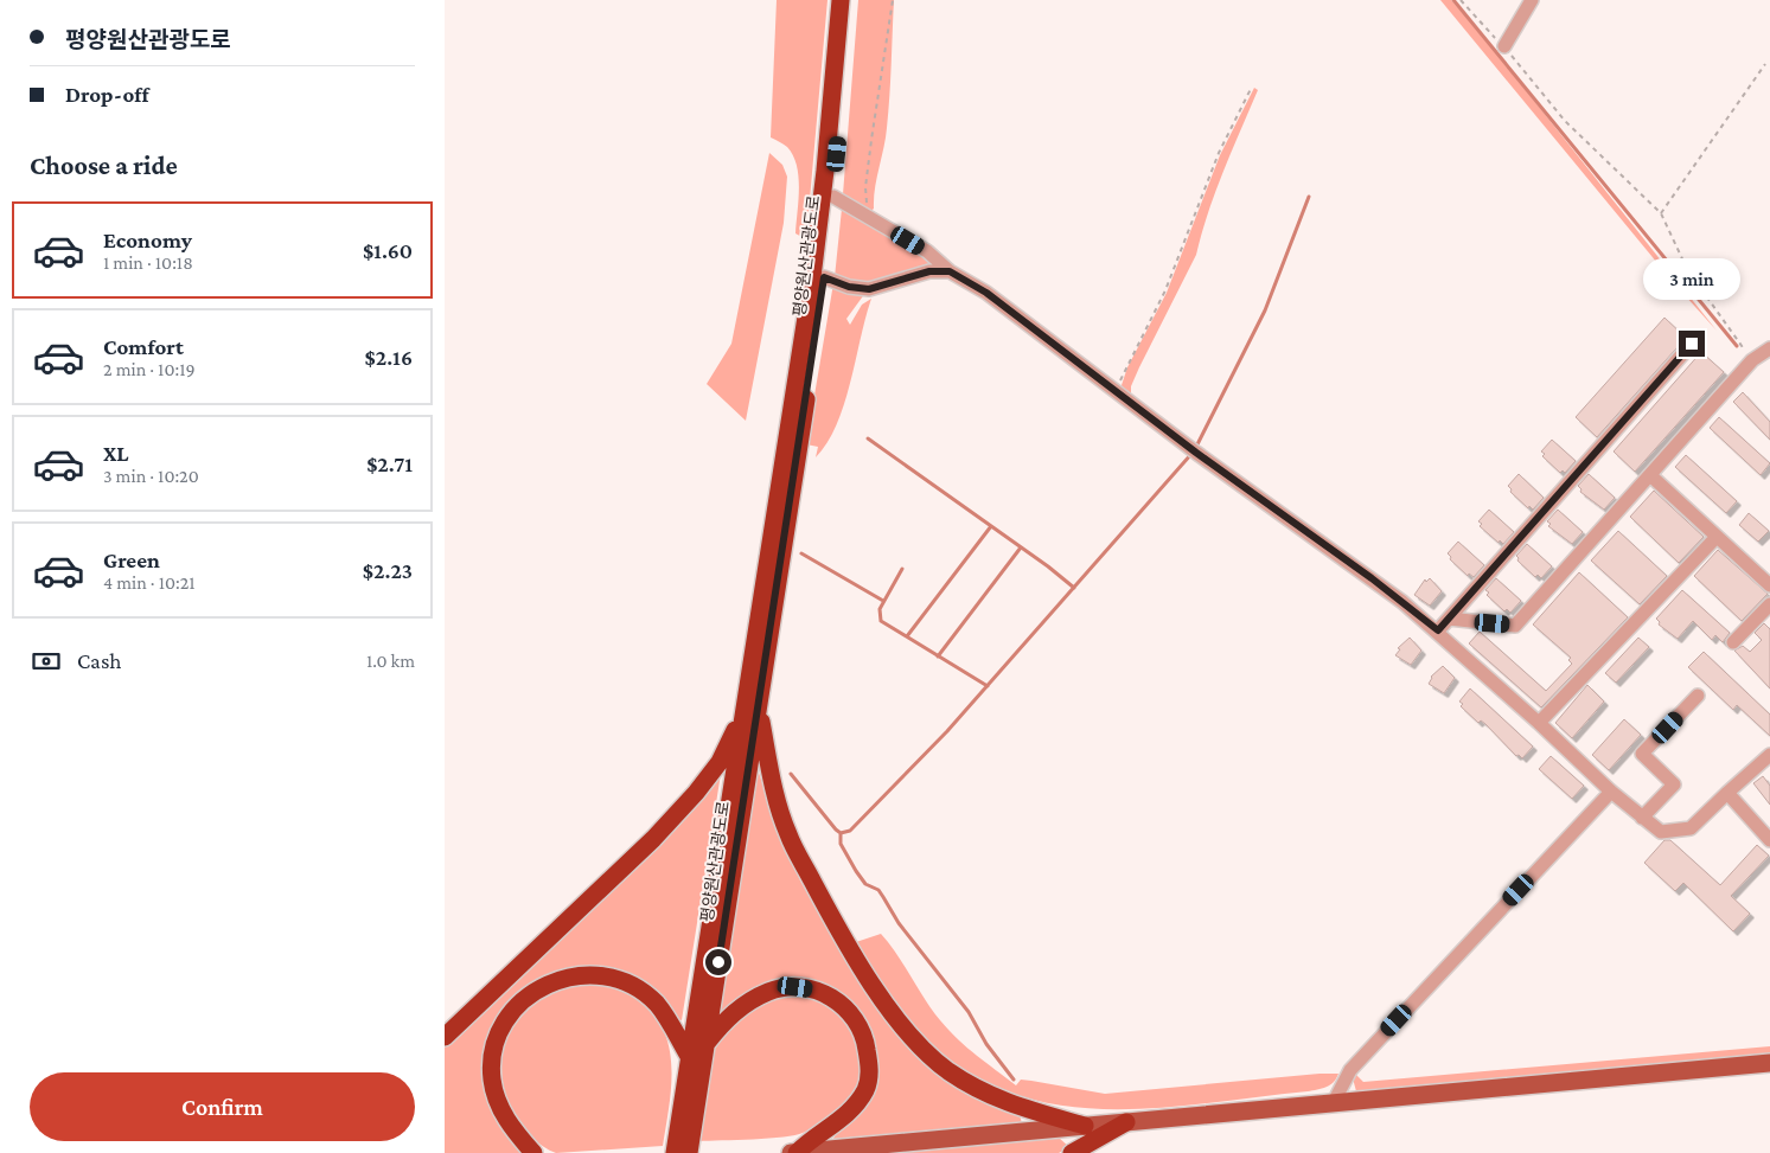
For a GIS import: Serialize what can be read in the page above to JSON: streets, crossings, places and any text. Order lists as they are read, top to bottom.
{
  "streets": {
    "highway": ["평양원산관광도로"]
  },
  "page": {
    "banner": ["평양원산관광도로", "Drop-off"],
    "heading": "Choose a ride",
    "list": [
      {
        "name": "Economy",
        "note": "1 min · 10:18",
        "value": "$1.60"
      },
      {
        "name": "Comfort",
        "note": "2 min · 10:19",
        "value": "$2.16"
      },
      {
        "name": "XL",
        "note": "3 min · 10:20",
        "value": "$2.71"
      },
      {
        "name": "Green",
        "note": "4 min · 10:21",
        "value": "$2.23"
      }
    ],
    "bubble": "3 min",
    "pay": ["Cash", "1.0 km"],
    "buttons": "Confirm"
  }
}
